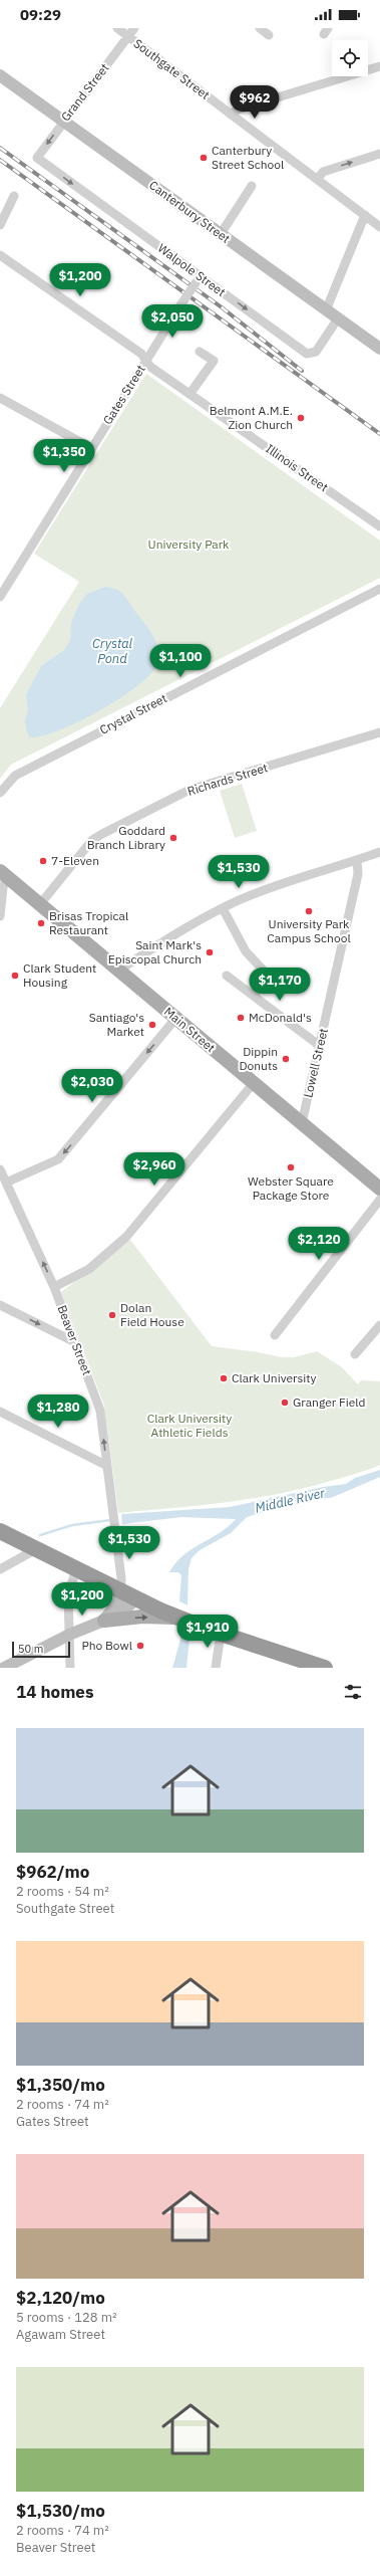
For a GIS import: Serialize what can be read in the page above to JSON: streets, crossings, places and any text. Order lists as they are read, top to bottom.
{
  "streets": {
    "main road": ["Main Street"],
    "street": [
      "Southgate Street",
      "Grand Street",
      "Canterbury Street",
      "Walpole Street",
      "Gates Street",
      "Illinois Street",
      "Crystal Street",
      "Richards Street",
      "Lowell Street",
      "Beaver Street"
    ]
  },
  "crossings": [
    ["Southgate Street", "Grand Street"],
    ["Grand Street", "Canterbury Street"],
    ["Grand Street", "Walpole Street"],
    ["Canterbury Street", "Walpole Street"],
    ["Walpole Street", "Gates Street"],
    ["Gates Street", "Illinois Street"],
    ["Richards Street", "Main Street"],
    ["Main Street", "Lowell Street"]
  ],
  "one_way": ["Walpole Street", "Beaver Street"],
  "water": ["Crystal Pond", "Middle River"],
  "parks": ["University Park", "Clark University Athletic Fields"],
  "places": [
    "Canterbury Street School",
    "Belmont A.M.E. Zion Church",
    "Goddard Branch Library",
    "7-Eleven",
    "University Park Campus School",
    "Brisas Tropical Restaurant",
    "Saint Mark's Episcopal Church",
    "Clark Student Housing",
    "McDonald's",
    "Santiago's Market",
    "Dippin Donuts",
    "Webster Square Package Store",
    "Dolan Field House",
    "Clark University",
    "Granger Field",
    "Pho Bowl"
  ],
  "scale_bar": "50 m",
  "page": {
    "status": "09:29",
    "price": [
      "$962",
      "$1,200",
      "$2,050",
      "$1,350",
      "$1,100",
      "$1,530",
      "$1,170",
      "$2,030",
      "$2,960",
      "$2,120",
      "$1,280",
      "$1,530",
      "$1,200",
      "$1,910"
    ],
    "scale": "50 m",
    "heading": "14 homes",
    "list": [
      {
        "name": "$962/mo",
        "note": "2 rooms · 54 m² · Southgate Street"
      },
      {
        "name": "$1,350/mo",
        "note": "2 rooms · 74 m² · Gates Street"
      },
      {
        "name": "$2,120/mo",
        "note": "5 rooms · 128 m² · Agawam Street"
      },
      {
        "name": "$1,530/mo",
        "note": "2 rooms · 74 m² · Beaver Street"
      }
    ]
  }
}
